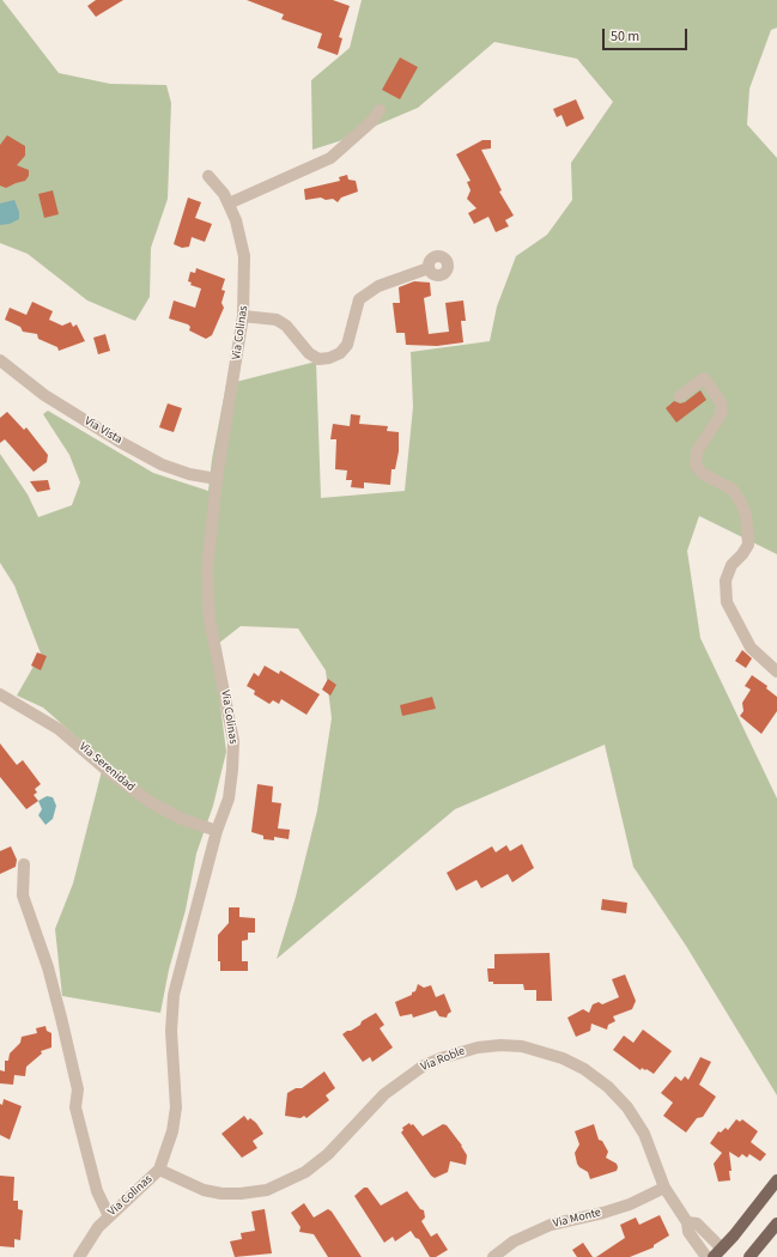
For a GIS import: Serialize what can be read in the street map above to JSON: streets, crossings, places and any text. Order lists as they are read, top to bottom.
{
  "streets": {
    "street": [
      "Via Colinas",
      "Via Vista",
      "Via Serenidad",
      "Via Roble",
      "Via Monte"
    ]
  },
  "crossings": [
    ["Via Colinas", "Via Vista"],
    ["Via Colinas", "Via Serenidad"],
    ["Via Colinas", "Via Roble"],
    ["Via Roble", "Via Monte"]
  ],
  "scale_bar": "50 m"
}
